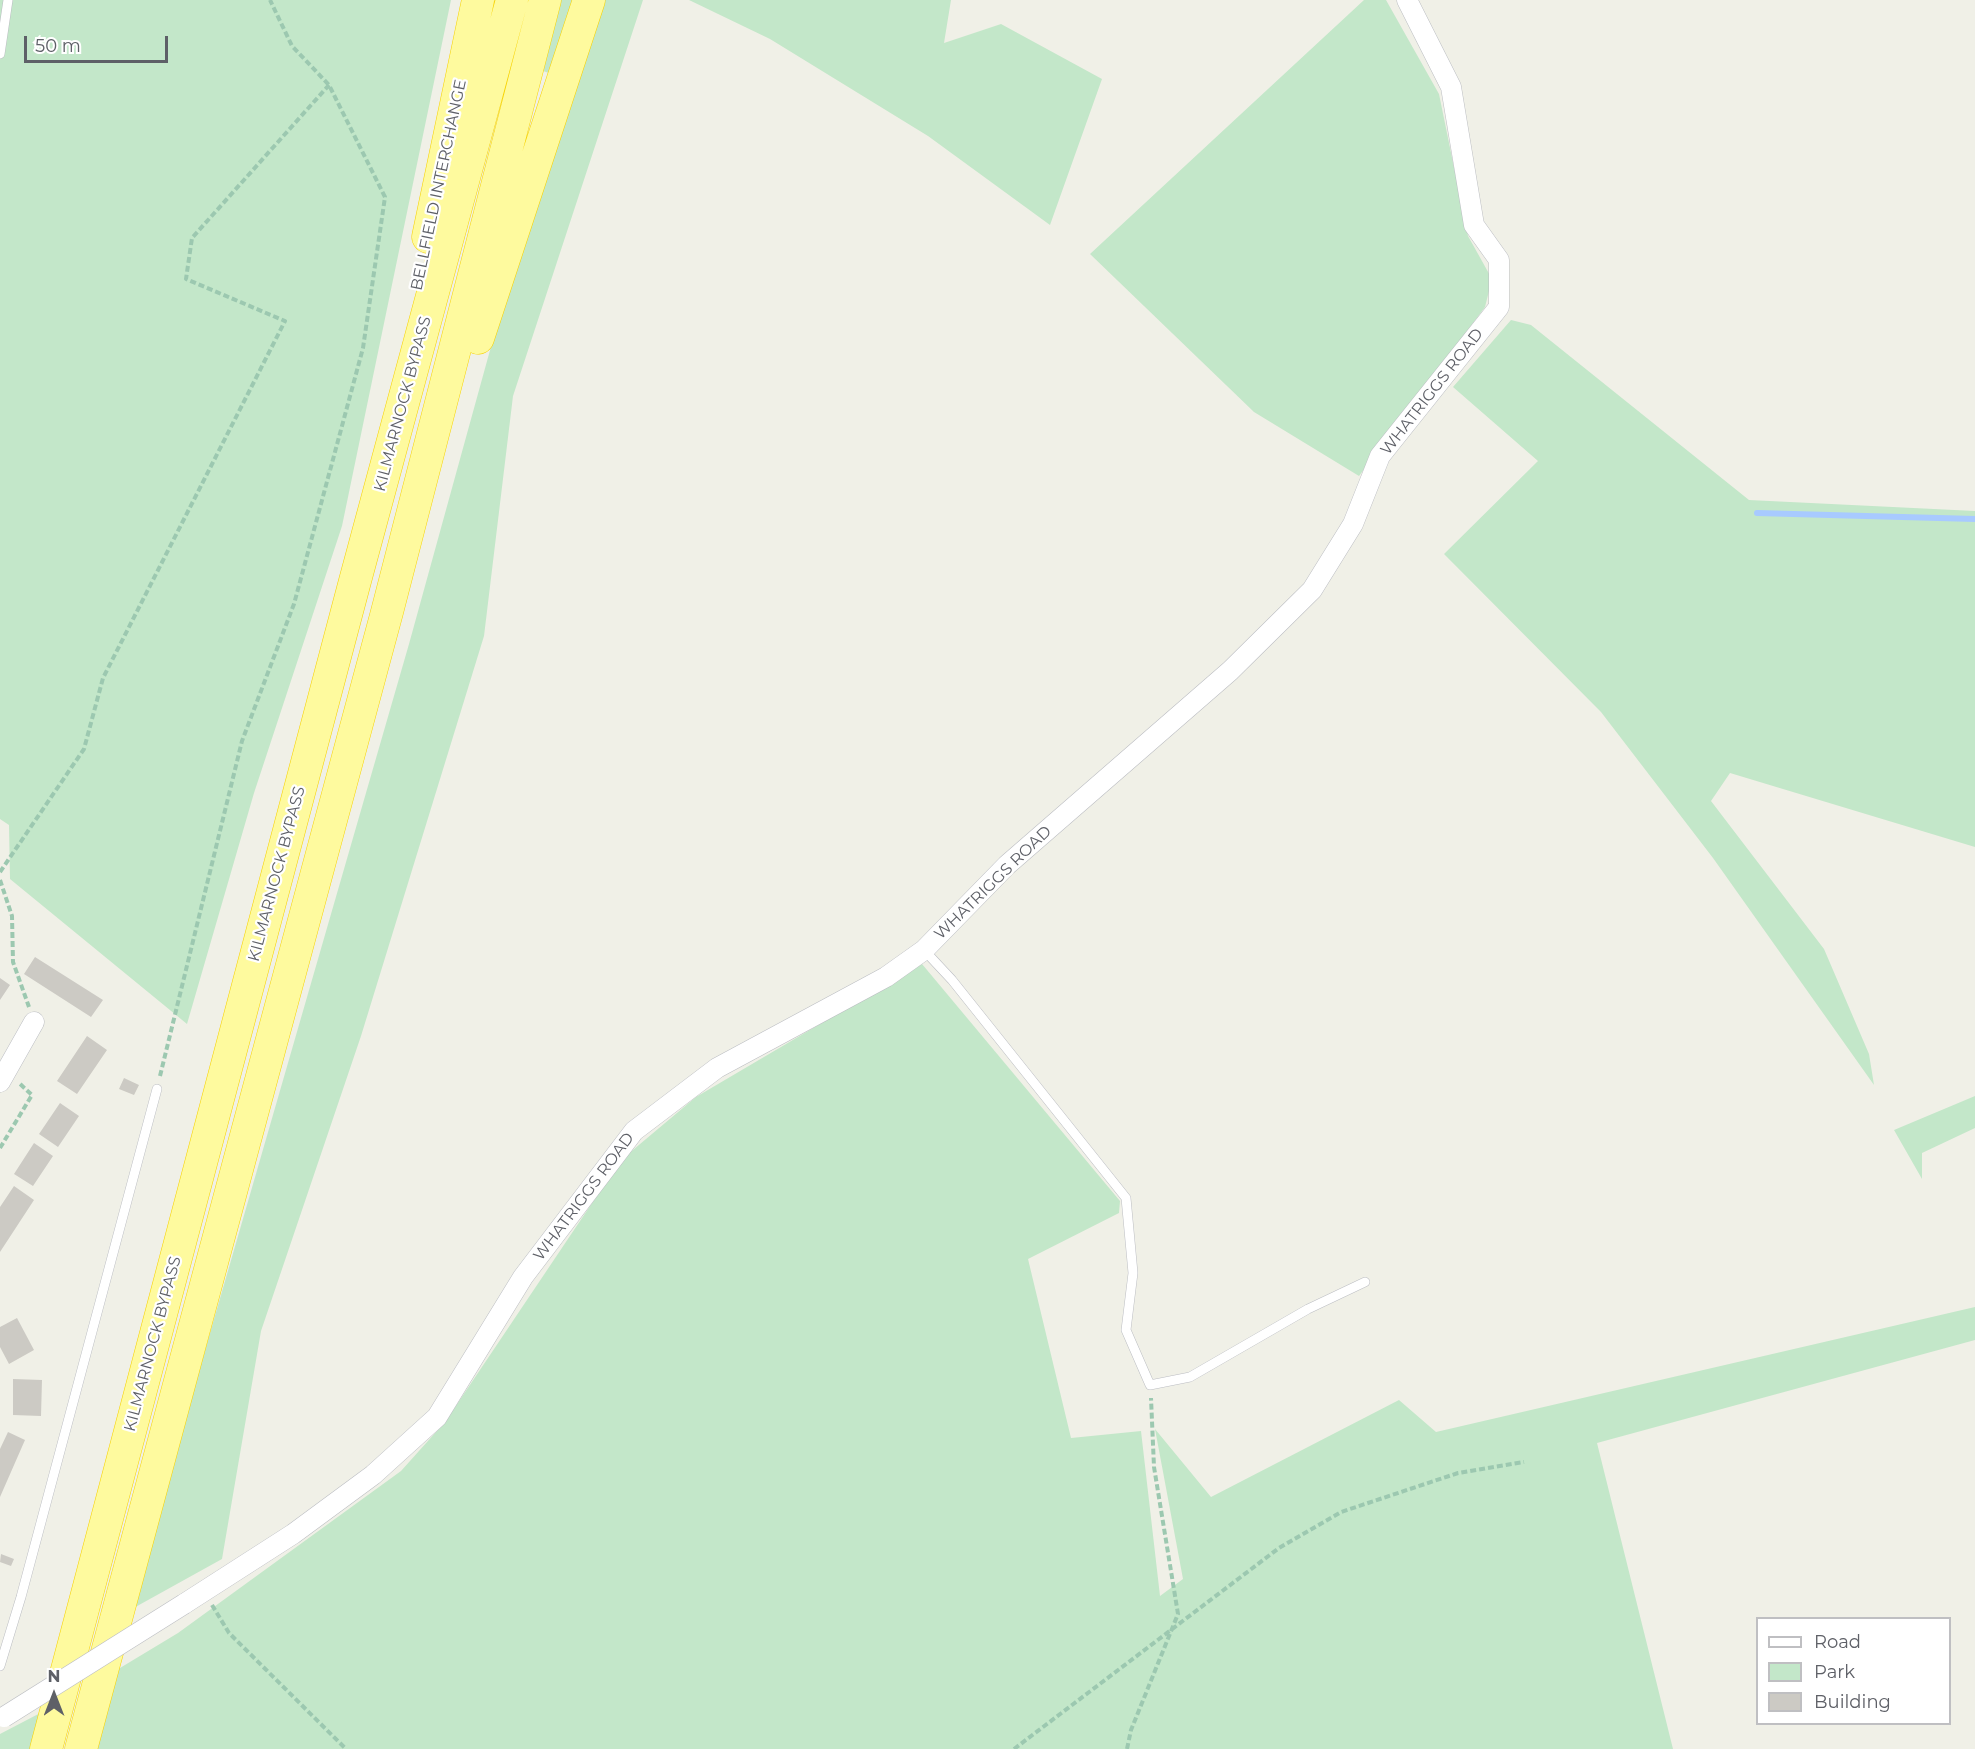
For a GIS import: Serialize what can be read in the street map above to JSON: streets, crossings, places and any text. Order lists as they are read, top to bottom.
{
  "streets": {
    "highway": ["BELLFIELD INTERCHANGE", "KILMARNOCK BYPASS"],
    "street": ["WHATRIGGS ROAD"]
  },
  "crossings": [
    ["BELLFIELD INTERCHANGE", "KILMARNOCK BYPASS"]
  ],
  "legend": ["Road", "Park", "Building"],
  "scale_bar": "50 m",
  "north": "top"
}
